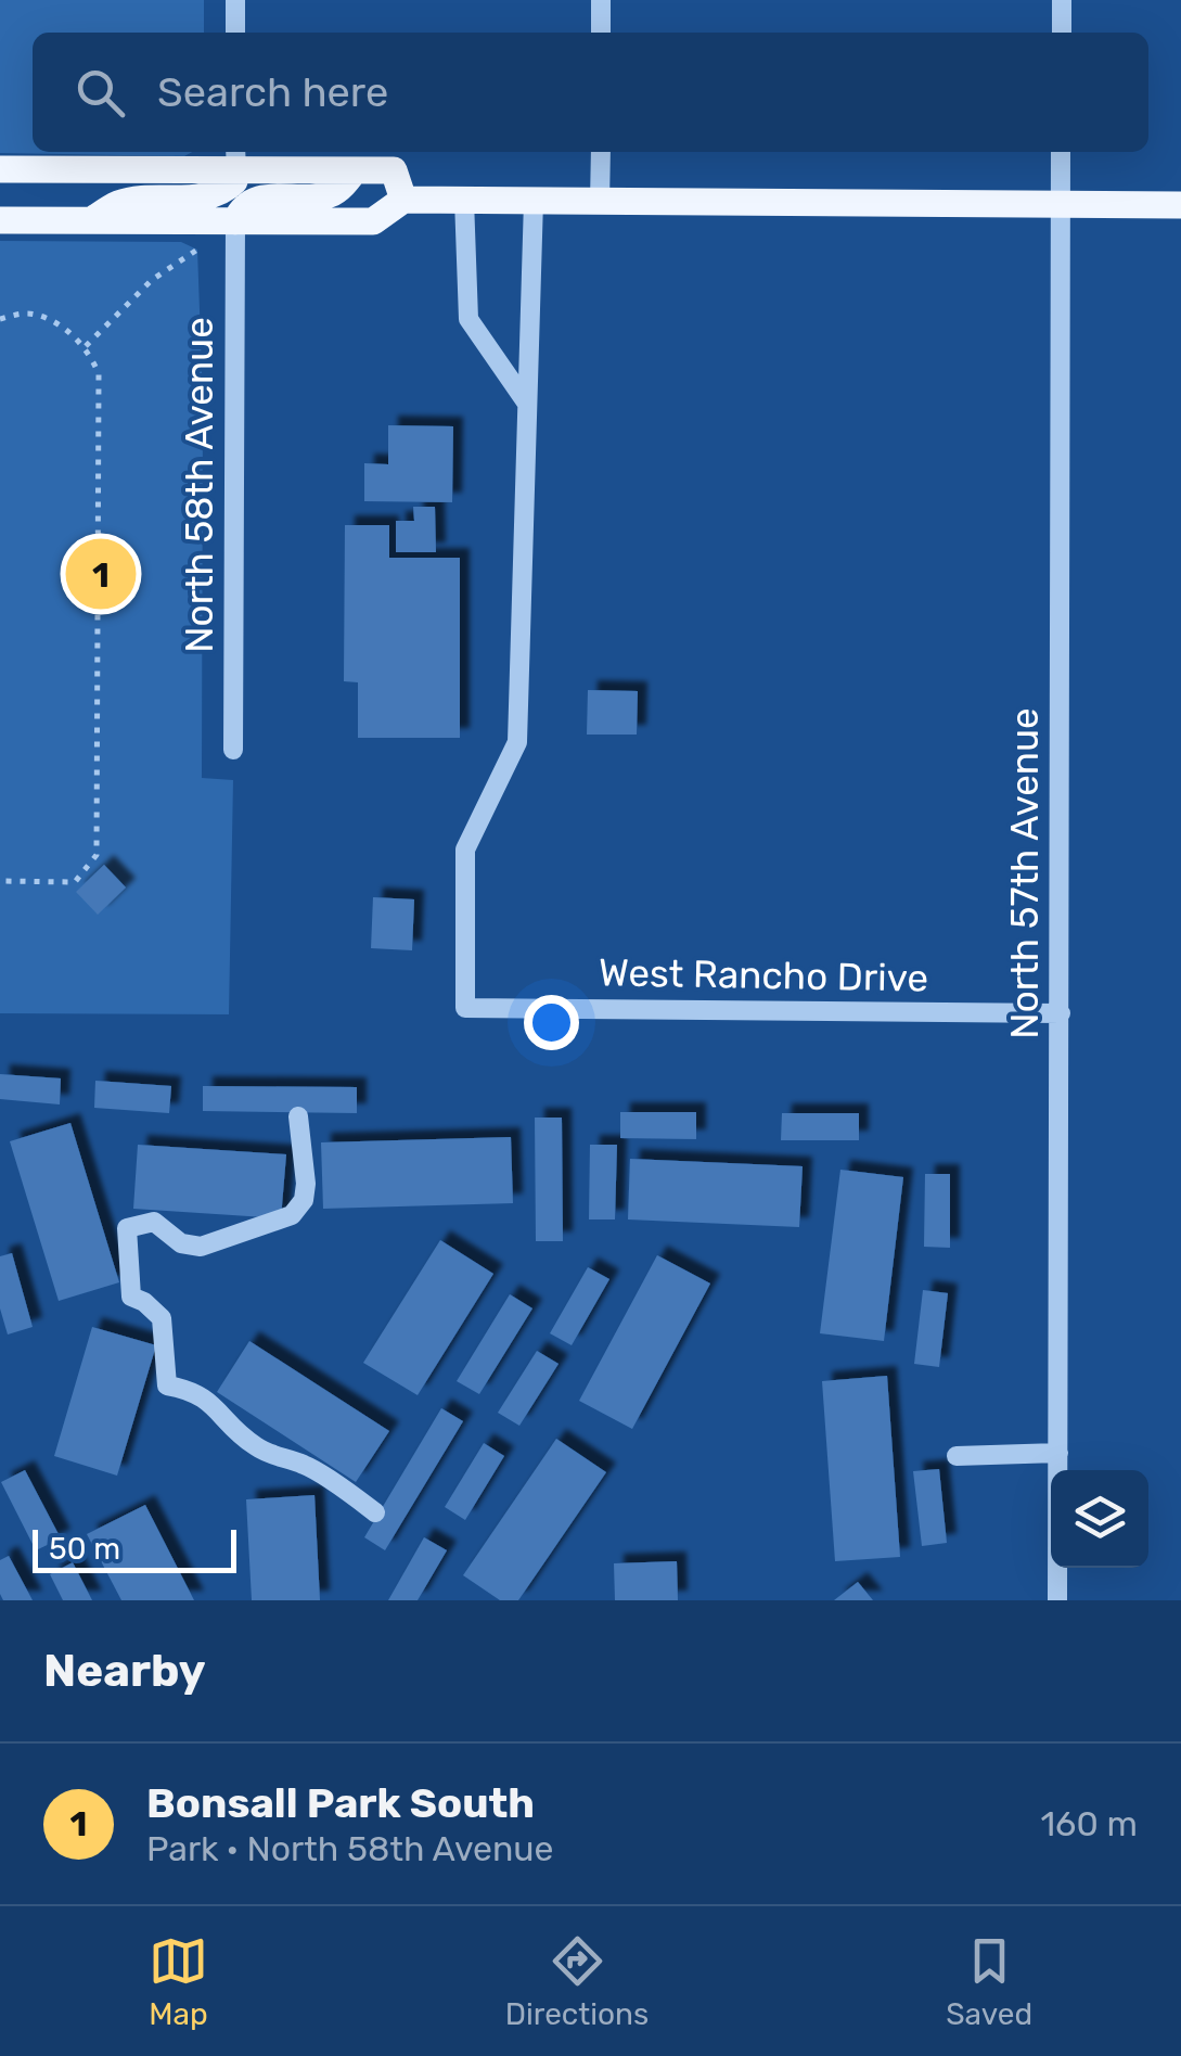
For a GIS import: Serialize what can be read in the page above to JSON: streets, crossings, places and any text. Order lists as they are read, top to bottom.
{
  "streets": {
    "street": ["North 58th Avenue", "North 57th Avenue", "West Rancho Drive"]
  },
  "crossings": [
    ["North 57th Avenue", "West Rancho Drive"]
  ],
  "scale_bar": "50 m",
  "page": {
    "search": "Search here",
    "pins": "1",
    "scale": "50 m",
    "heading": "Nearby",
    "list": [
      {
        "mark": "1",
        "name": "Bonsall Park South",
        "note": "Park · North 58th Avenue",
        "value": "160 m"
      }
    ],
    "nav": ["Map", "Directions", "Saved"]
  }
}
